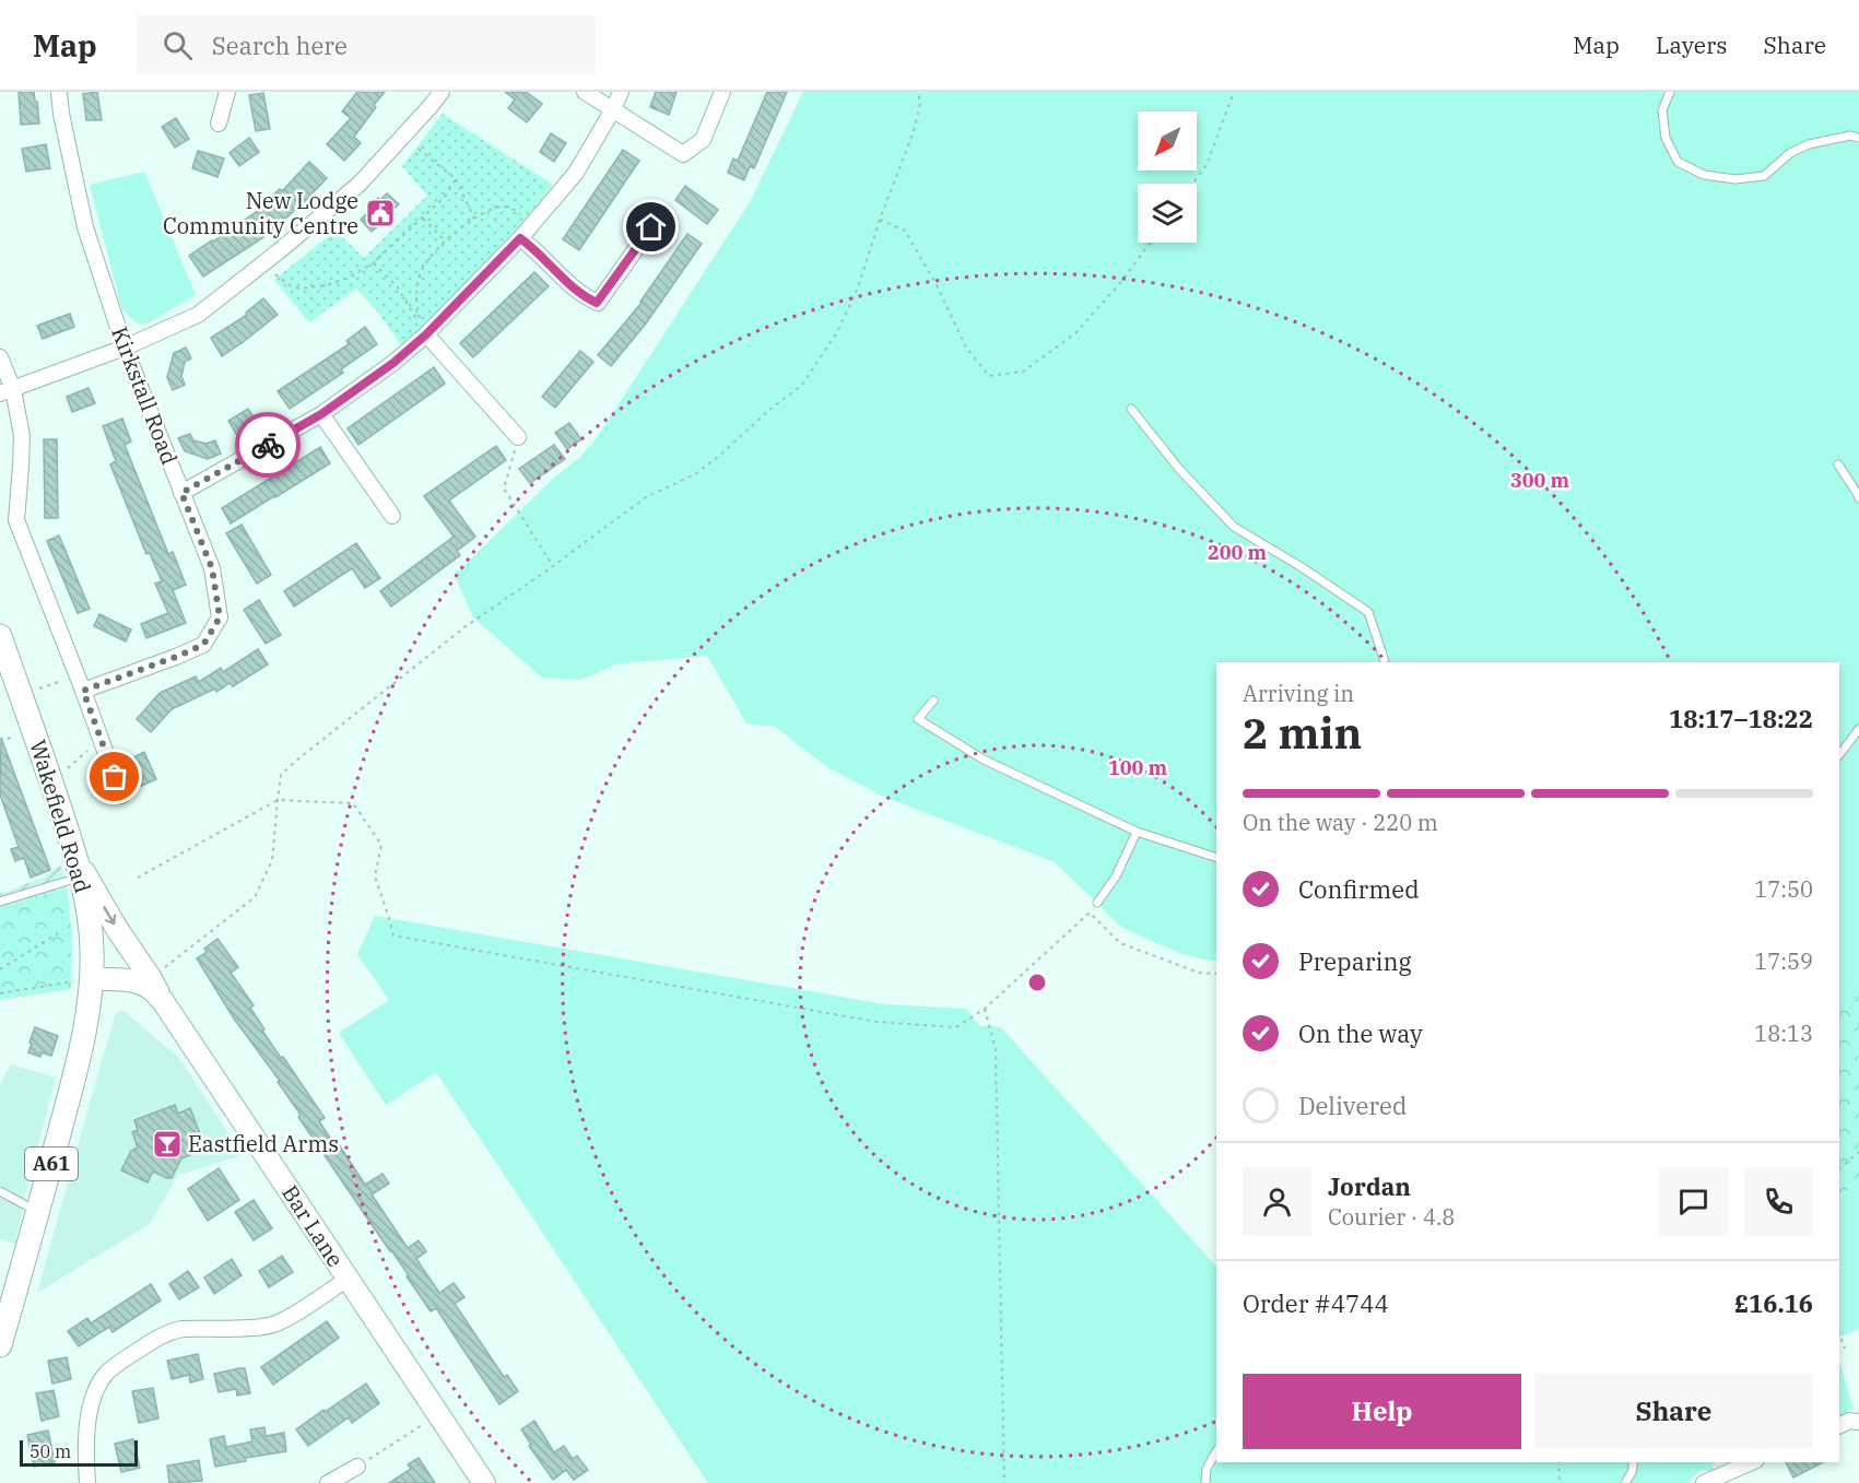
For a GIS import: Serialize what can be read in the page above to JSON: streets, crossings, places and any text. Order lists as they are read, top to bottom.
{
  "streets": {
    "main road": ["Wakefield Road", "A61", "Bar Lane"],
    "street": ["Kirkstall Road"]
  },
  "crossings": [
    ["Wakefield Road", "Bar Lane"]
  ],
  "places": {
    "public building": ["New Lodge Community Centre"],
    "bar": ["Eastfield Arms"]
  },
  "scale_bar": "50 m",
  "north": "bottom left",
  "page": {
    "header": "Map",
    "search": "Search here",
    "nav": ["Map", "Layers", "Share"],
    "heading": ["2 min", "Arriving in", "18:17–18:22"],
    "panel": [
      "Jordan",
      "Courier · 4.8",
      "Order #4744",
      "£16.16"
    ],
    "bar": "On the way · 220 m",
    "list": [
      ["Confirmed", "17:50"],
      ["Preparing", "17:59"],
      ["On the way", "18:13"],
      "Delivered"
    ],
    "buttons": ["Help", "Share"],
    "scale": "50 m"
  },
  "rings": ["300 m", "200 m", "100 m"]
}
